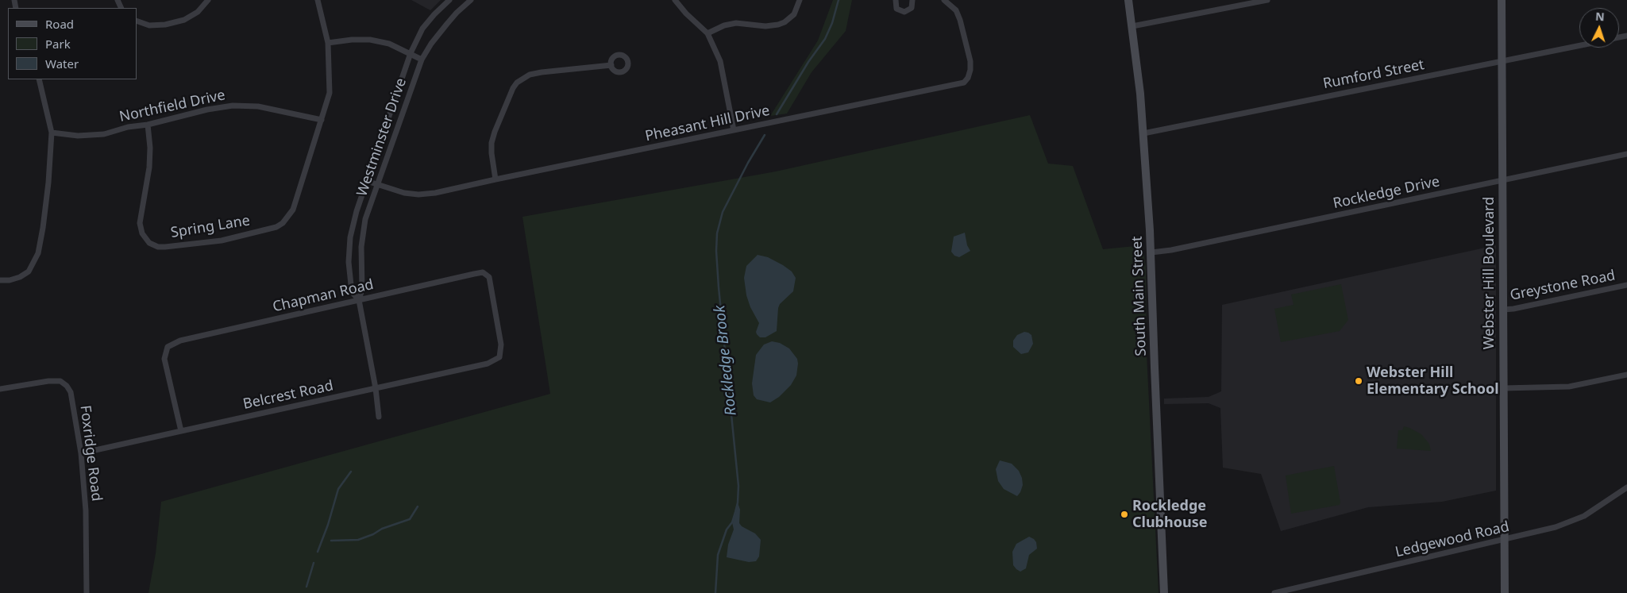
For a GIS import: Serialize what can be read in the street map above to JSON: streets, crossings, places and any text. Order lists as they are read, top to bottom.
{
  "streets": {
    "main road": ["Webster Hill Boulevard", "South Main Street"],
    "street": [
      "Rumford Street",
      "Northfield Drive",
      "Pheasant Hill Drive",
      "Westminster Drive",
      "Rockledge Drive",
      "Spring Lane",
      "Greystone Road",
      "Chapman Road",
      "Belcrest Road",
      "Foxridge Road",
      "Ledgewood Road"
    ]
  },
  "crossings": [
    ["Rumford Street", "Webster Hill Boulevard"],
    ["Rumford Street", "South Main Street"],
    ["Northfield Drive", "Spring Lane"],
    ["Pheasant Hill Drive", "Westminster Drive"],
    ["Westminster Drive", "Chapman Road"],
    ["Westminster Drive", "Belcrest Road"],
    ["Rockledge Drive", "Webster Hill Boulevard"],
    ["Rockledge Drive", "South Main Street"],
    ["Webster Hill Boulevard", "Greystone Road"],
    ["Webster Hill Boulevard", "Ledgewood Road"],
    ["Chapman Road", "Belcrest Road"],
    ["Belcrest Road", "Foxridge Road"]
  ],
  "water": ["Rockledge Brook"],
  "places": ["Webster Hill Elementary School", "Rockledge Clubhouse"],
  "legend": ["Road", "Park", "Water"],
  "north": "top"
}
